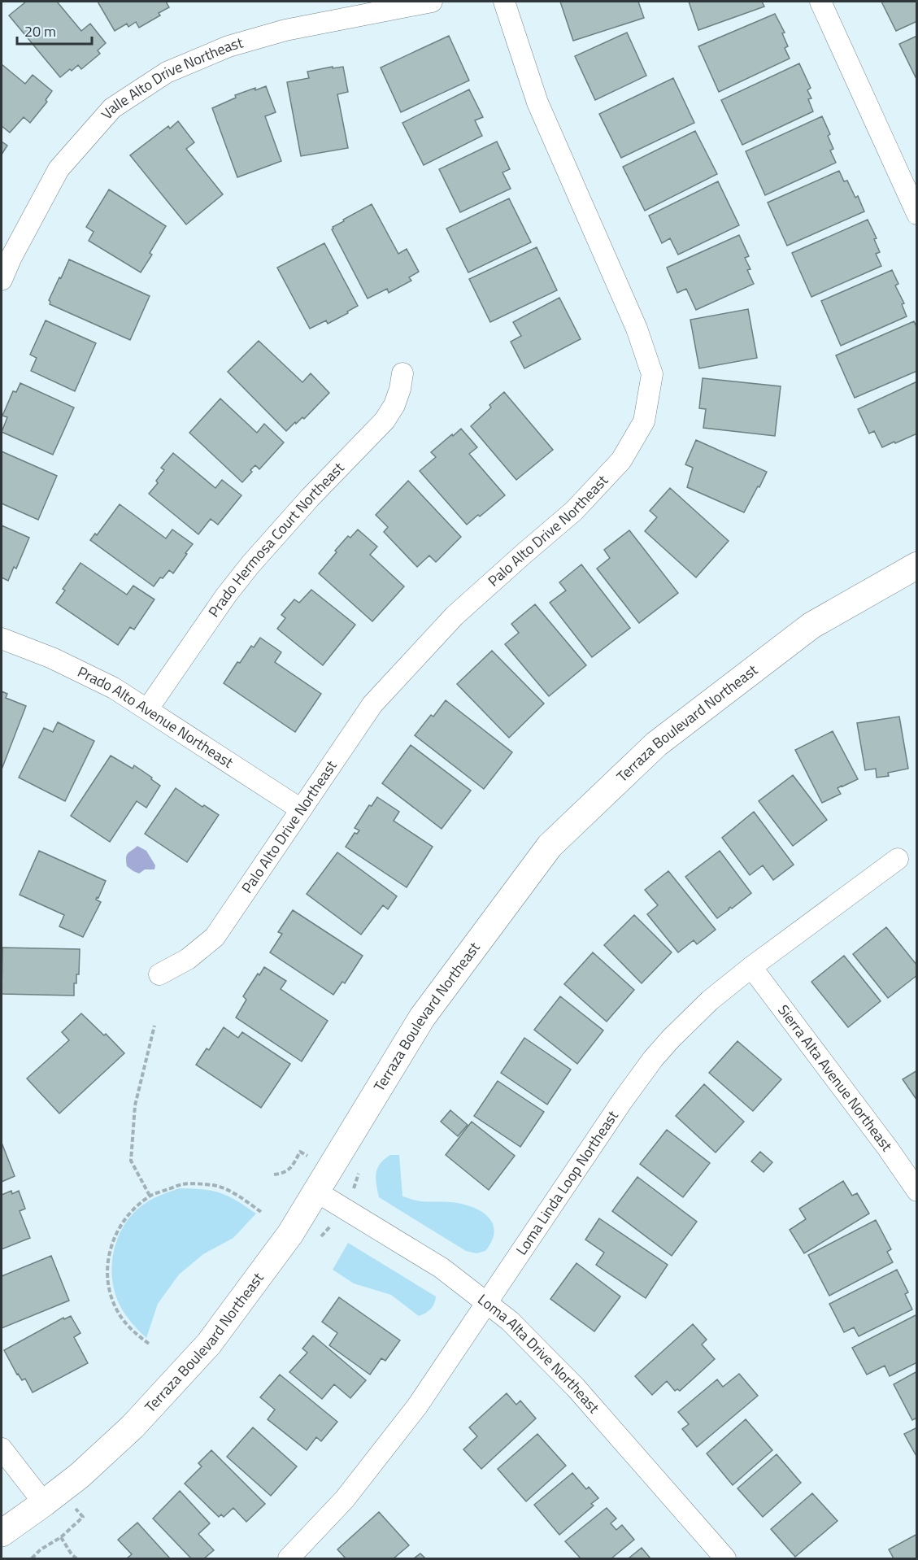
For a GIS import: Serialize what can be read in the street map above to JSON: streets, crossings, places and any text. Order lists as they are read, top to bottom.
{
  "streets": {
    "street": [
      "Valle Alto Drive Northeast",
      "Palo Alto Drive Northeast",
      "Prado Hermosa Court Northeast",
      "Prado Alto Avenue Northeast",
      "Terraza Boulevard Northeast",
      "Sierra Alta Avenue Northeast",
      "Loma Linda Loop Northeast",
      "Loma Alta Drive Northeast"
    ]
  },
  "crossings": [
    ["Palo Alto Drive Northeast", "Prado Alto Avenue Northeast"],
    ["Prado Hermosa Court Northeast", "Prado Alto Avenue Northeast"],
    ["Terraza Boulevard Northeast", "Loma Alta Drive Northeast"],
    ["Sierra Alta Avenue Northeast", "Loma Linda Loop Northeast"],
    ["Loma Linda Loop Northeast", "Loma Alta Drive Northeast"]
  ],
  "scale_bar": "20 m"
}
